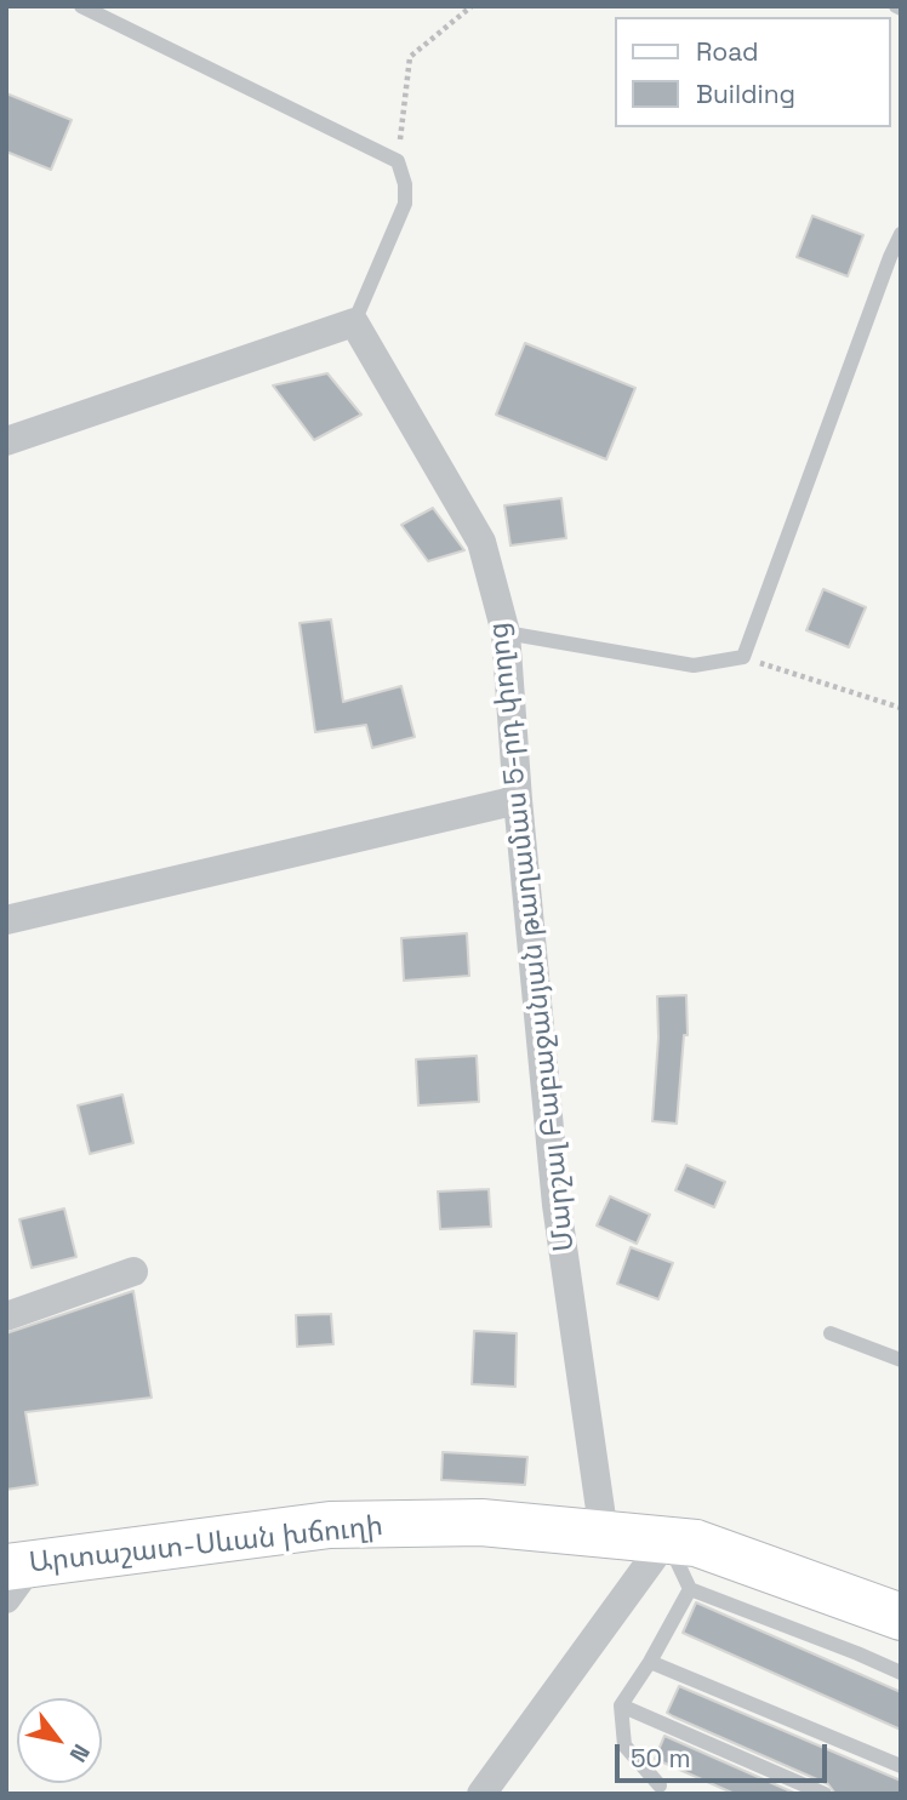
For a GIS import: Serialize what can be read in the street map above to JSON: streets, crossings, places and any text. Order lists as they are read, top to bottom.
{
  "streets": {
    "main road": ["Արտաշատ-Սևան խճուղի"],
    "street": ["Մարշալ Բաբաջանյան թաղամաս 5-րդ փողոց"]
  },
  "crossings": [
    ["Մարշալ Բաբաջանյան թաղամաս 5-րդ փողոց", "Արտաշատ-Սևան խճուղի"]
  ],
  "legend": ["Road", "Building"],
  "scale_bar": "50 m",
  "north": "bottom right"
}
